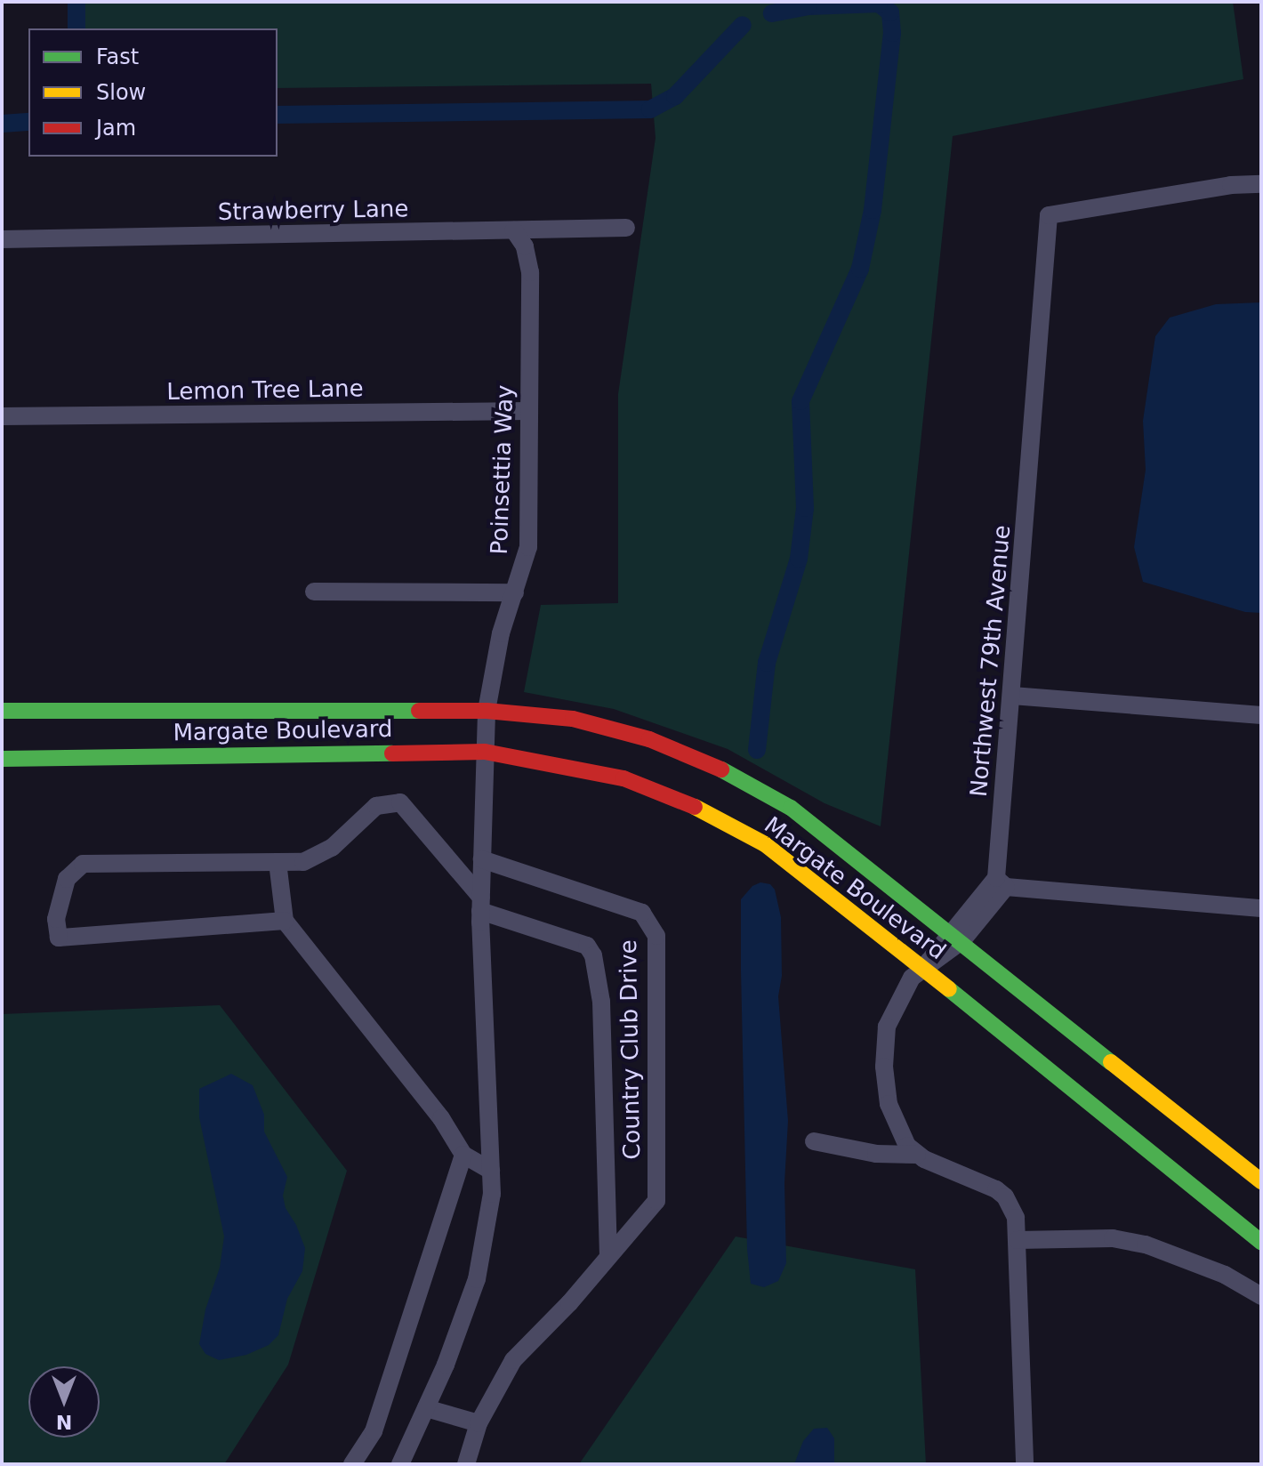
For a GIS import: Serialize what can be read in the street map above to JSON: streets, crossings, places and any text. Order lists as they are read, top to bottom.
{
  "streets": {
    "street": [
      "Strawberry Lane",
      "Lemon Tree Lane",
      "Poinsettia Way",
      "Northwest 79th Avenue",
      "Margate Boulevard",
      "Country Club Drive"
    ]
  },
  "crossings": [
    ["Strawberry Lane", "Poinsettia Way"],
    ["Lemon Tree Lane", "Poinsettia Way"],
    ["Poinsettia Way", "Margate Boulevard"]
  ],
  "legend": ["Fast", "Slow", "Jam"],
  "north": "bottom"
}
